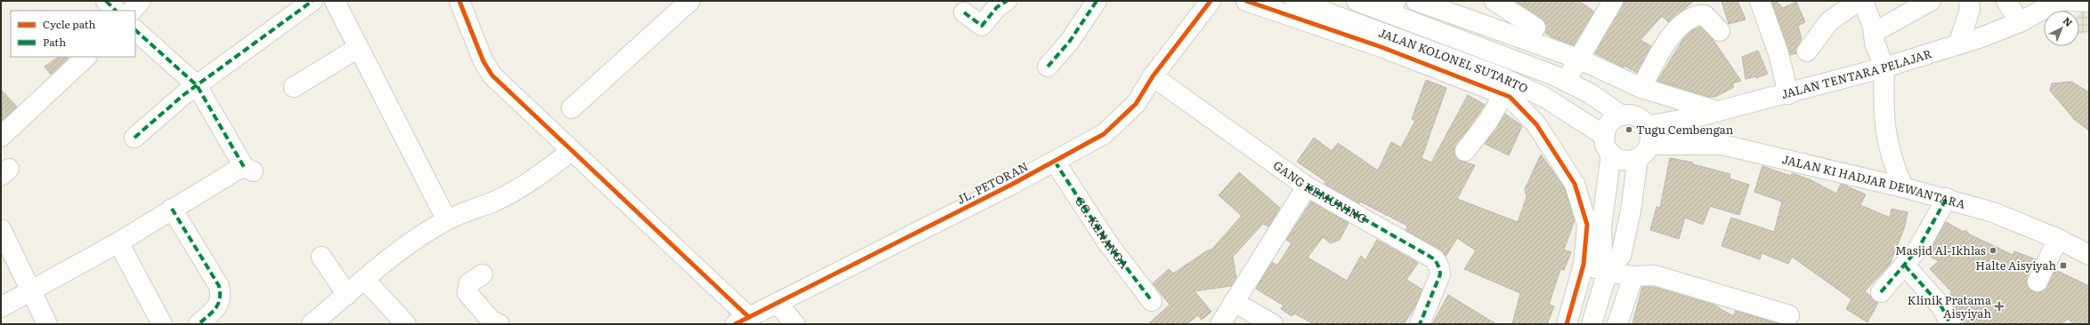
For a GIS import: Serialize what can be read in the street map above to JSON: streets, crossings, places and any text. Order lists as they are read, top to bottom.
{
  "streets": {
    "main road": [
      "JALAN KOLONEL SUTARTO",
      "JALAN TENTARA PELAJAR",
      "JALAN KI HADJAR DEWANTARA",
      "JL. PETORAN",
      "GANG KEMUNING",
      "GG. KENANGA"
    ]
  },
  "crossings": [
    ["JALAN KOLONEL SUTARTO", "JALAN TENTARA PELAJAR"],
    ["JALAN KOLONEL SUTARTO", "JALAN KI HADJAR DEWANTARA"],
    ["JALAN TENTARA PELAJAR", "JALAN KI HADJAR DEWANTARA"],
    ["JL. PETORAN", "GANG KEMUNING"],
    ["JL. PETORAN", "GG. KENANGA"]
  ],
  "places": {
    "other": ["Tugu Cembengan", "Masjid Al-Ikhlas"],
    "transit": ["Halte Aisyiyah"],
    "health": ["Klinik Pratama Aisyiyah"]
  },
  "legend": ["Cycle path", "Path"],
  "north": "top right"
}
